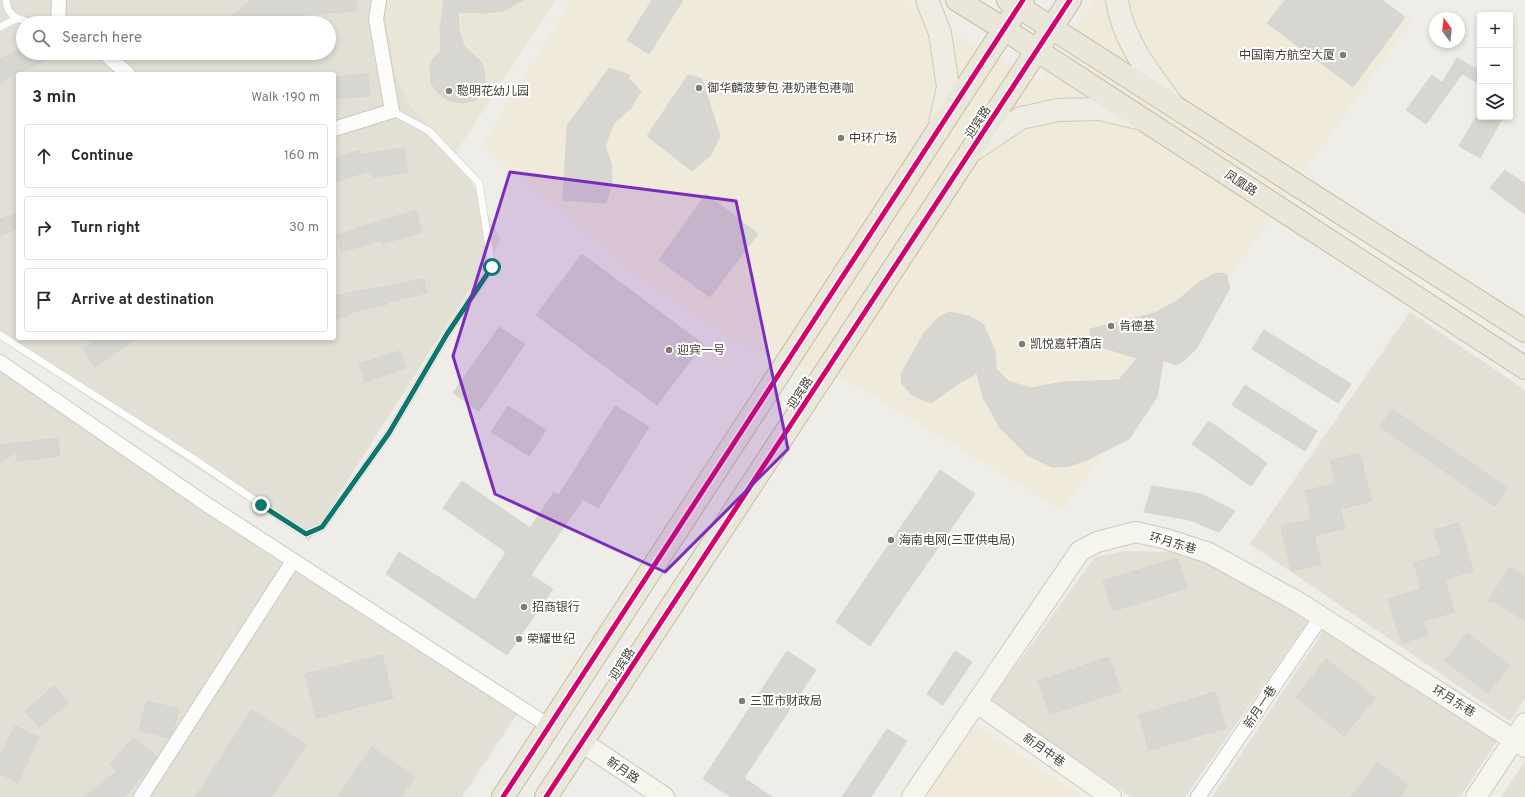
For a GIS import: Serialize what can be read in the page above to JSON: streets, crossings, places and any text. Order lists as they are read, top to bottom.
{
  "streets": {
    "highway": ["迎宾路", "凤凰路"],
    "street": [
      "环月东巷",
      "新月一巷",
      "新月中巷",
      "新月路"
    ]
  },
  "crossings": [
    ["迎宾路", "凤凰路"],
    ["迎宾路", "新月路"],
    ["环月东巷", "新月一巷"],
    ["环月东巷", "新月中巷"]
  ],
  "places": [
    "中国南方航空大厦",
    "御华麟菠萝包 港奶·港包·港咖",
    "聪明花幼儿园",
    "中环广场",
    "肯德基",
    "凯悦嘉轩酒店",
    "迎宾一号",
    "海南电网(三亚供电局)",
    "招商银行",
    "荣耀世纪",
    "三亚市财政局"
  ],
  "north": "top",
  "page": {
    "map_buttons": ["+", "−"],
    "search": "Search here",
    "heading": ["3 min", "Walk · 190 m"],
    "list": [
      ["Continue", "160 m"],
      ["Turn right", "30 m"],
      "Arrive at destination"
    ]
  }
}
